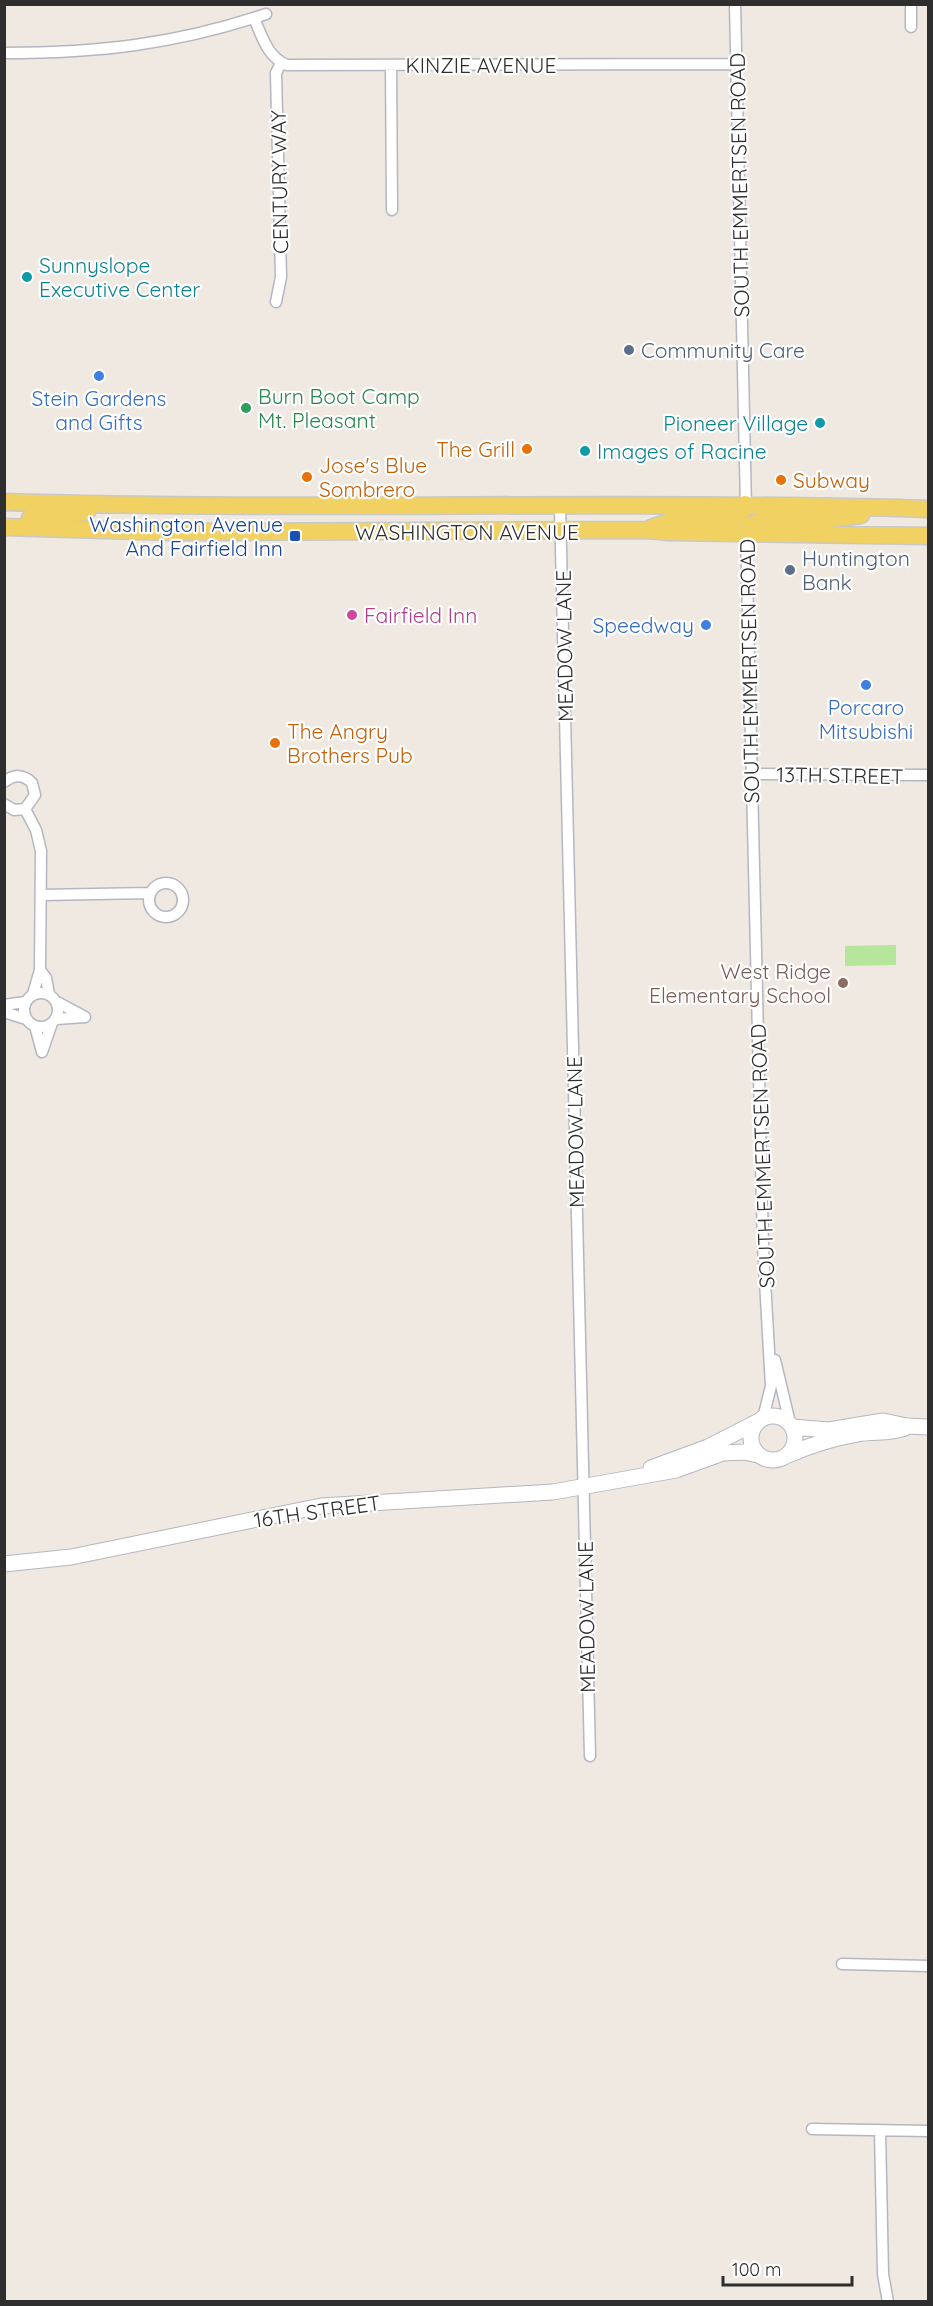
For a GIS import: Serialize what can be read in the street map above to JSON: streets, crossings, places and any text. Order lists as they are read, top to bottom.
{
  "streets": {
    "main road": ["WASHINGTON AVENUE"],
    "street": [
      "KINZIE AVENUE",
      "CENTURY WAY",
      "SOUTH EMMERTSEN ROAD",
      "MEADOW LANE",
      "13TH STREET",
      "16TH STREET"
    ]
  },
  "crossings": [
    ["KINZIE AVENUE", "CENTURY WAY"],
    ["KINZIE AVENUE", "SOUTH EMMERTSEN ROAD"],
    ["SOUTH EMMERTSEN ROAD", "WASHINGTON AVENUE"],
    ["SOUTH EMMERTSEN ROAD", "13TH STREET"],
    ["SOUTH EMMERTSEN ROAD", "16TH STREET"],
    ["WASHINGTON AVENUE", "MEADOW LANE"],
    ["MEADOW LANE", "16TH STREET"]
  ],
  "places": {
    "other": [
      "Sunnyslope Executive Center",
      "Community Care",
      "Stein Gardens and Gifts",
      "Burn Boot Camp Mt. Pleasant",
      "Pioneer Village",
      "The Grill",
      "Images of Racine",
      "Jose's Blue Sombrero",
      "Subway",
      "Huntington Bank",
      "Fairfield Inn",
      "Speedway",
      "Porcaro Mitsubishi",
      "The Angry Brothers Pub",
      "West Ridge Elementary School"
    ],
    "transit": ["Washington Avenue And Fairfield Inn"]
  },
  "scale_bar": "100 m"
}
